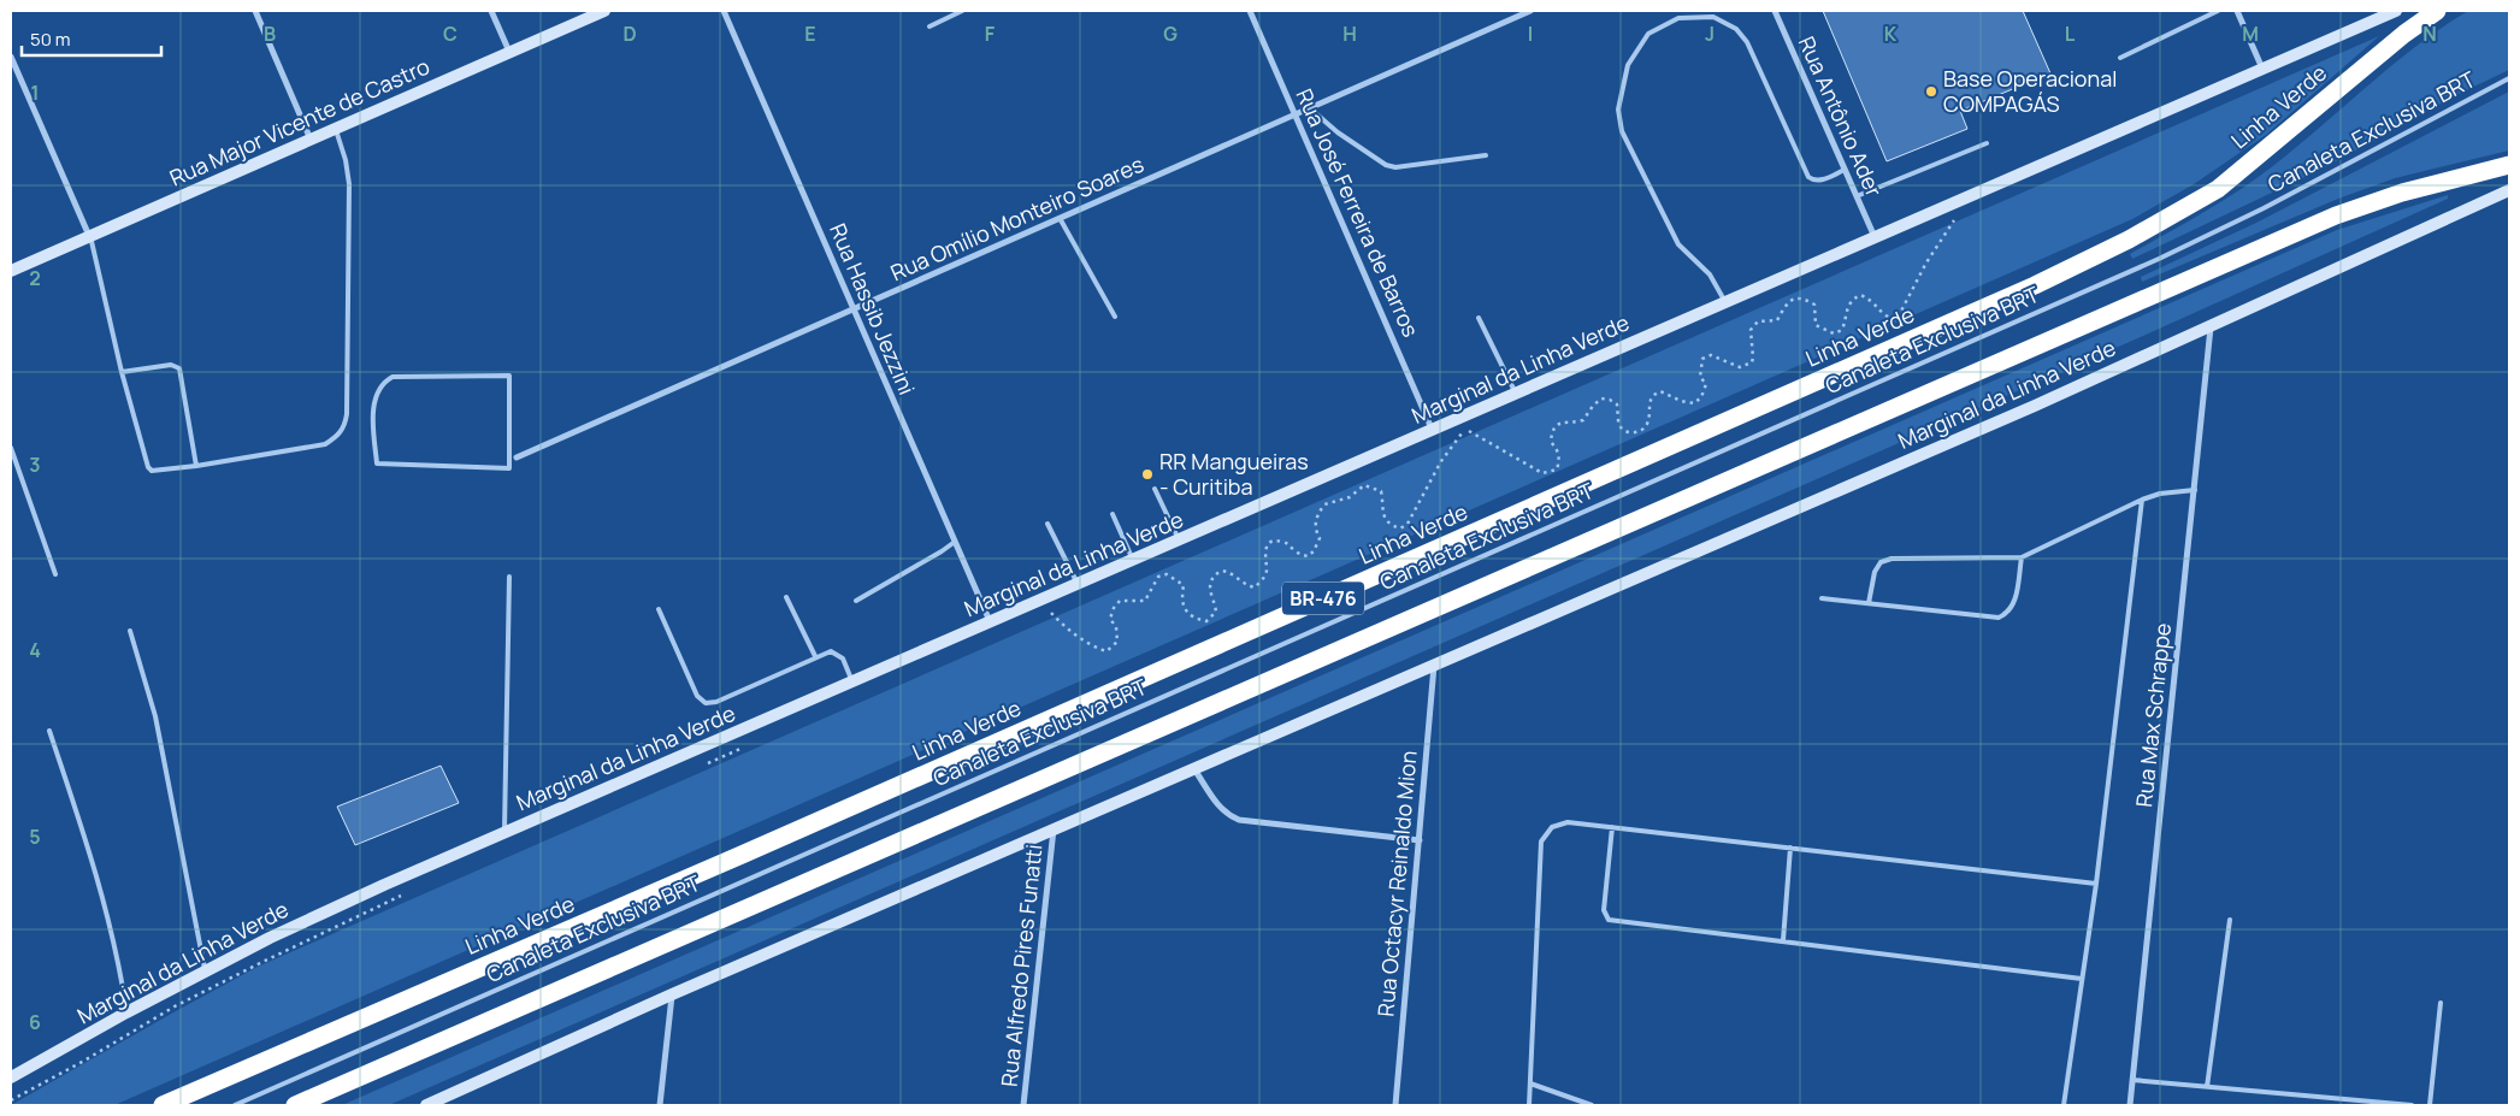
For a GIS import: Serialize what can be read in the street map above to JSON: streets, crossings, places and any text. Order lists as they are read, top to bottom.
{
  "streets": {
    "highway": ["Linha Verde", "BR-476"],
    "main road": ["Rua Major Vicente de Castro", "Marginal da Linha Verde"],
    "street": [
      "Rua Antônio Ader",
      "Rua José Ferreira de Barros",
      "Rua Omílio Monteiro Soares",
      "Rua Hassib Jezzini",
      "Rua Max Schrappe",
      "Rua Octacyr Reinaldo Mion",
      "Rua Alfredo Pires Funatti"
    ],
    "lane": ["Canaleta Exclusiva BRT"]
  },
  "crossings": [
    ["Rua Antônio Ader", "Marginal da Linha Verde"],
    ["Rua José Ferreira de Barros", "Rua Omílio Monteiro Soares"],
    ["Rua José Ferreira de Barros", "Marginal da Linha Verde"],
    ["Rua Omílio Monteiro Soares", "Rua Hassib Jezzini"],
    ["Rua Hassib Jezzini", "Marginal da Linha Verde"],
    ["Marginal da Linha Verde", "Rua Max Schrappe"],
    ["Marginal da Linha Verde", "Rua Octacyr Reinaldo Mion"],
    ["Marginal da Linha Verde", "Rua Alfredo Pires Funatti"]
  ],
  "places": ["Base Operacional COMPAGÁS", "RR Mangueiras - Curitiba"],
  "scale_bar": "50 m",
  "grid": {
    "columns": [
      "B",
      "C",
      "D",
      "E",
      "F",
      "G",
      "H",
      "I",
      "J",
      "K",
      "L",
      "M",
      "N"
    ],
    "rows": [
      "1",
      "2",
      "3",
      "4",
      "5",
      "6"
    ]
  }
}
